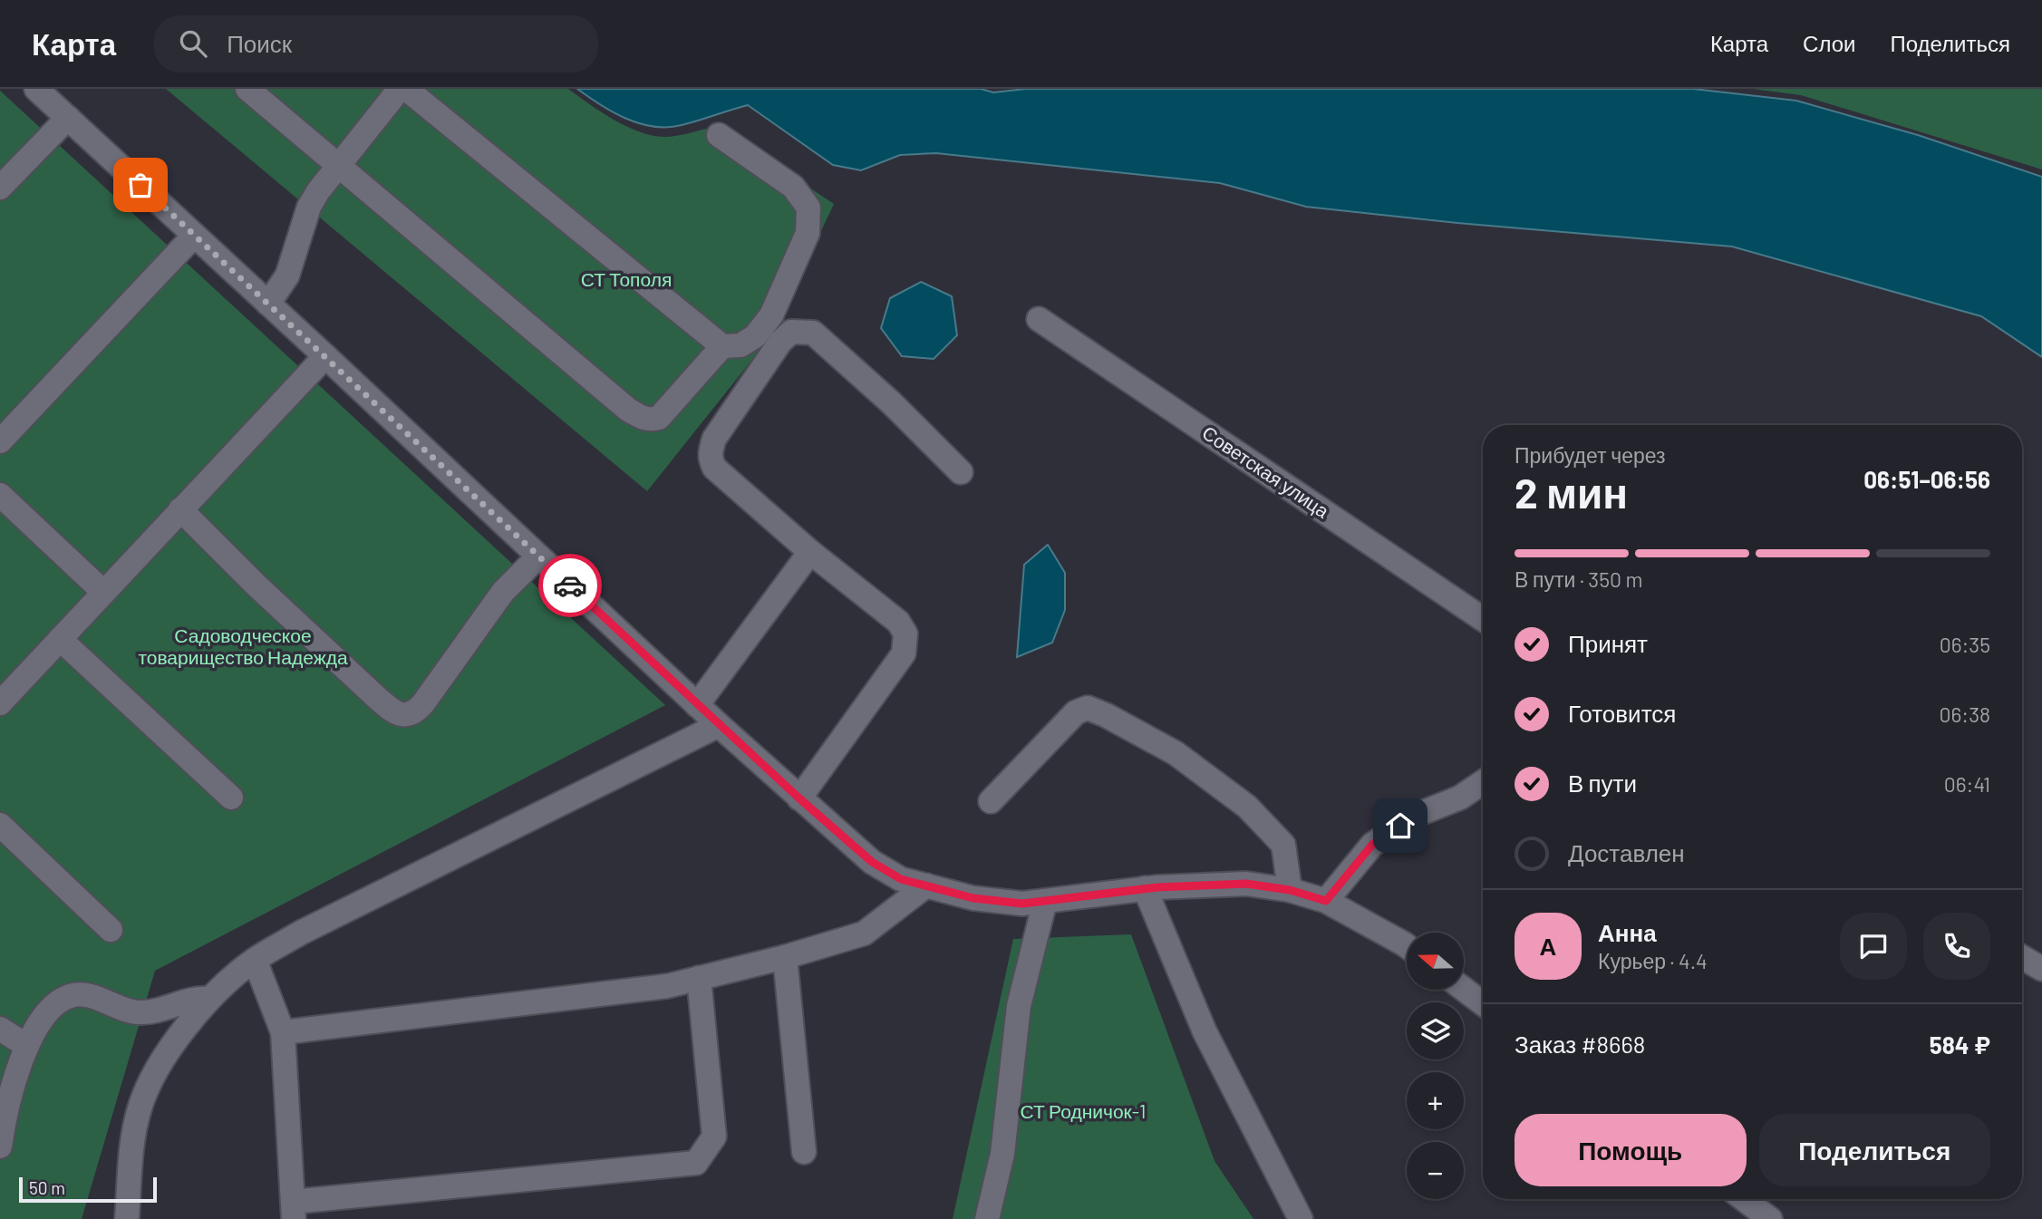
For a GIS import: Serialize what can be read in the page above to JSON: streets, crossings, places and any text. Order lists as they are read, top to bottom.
{
  "streets": {
    "street": ["Советская улица"]
  },
  "parks": ["СТ Тополя", "Садоводческое товарищество Надежда", "СТ Родничок-1"],
  "scale_bar": "50 m",
  "north": "left",
  "page": {
    "header": "Карта",
    "search": "Поиск",
    "nav": ["Карта", "Слои", "Поделиться"],
    "heading": ["2 мин", "Прибудет через", "06:51–06:56"],
    "panel": [
      "Анна",
      "Курьер · 4.4",
      "Заказ #8668",
      "584 ₽"
    ],
    "bar": "В пути · 350 m",
    "list": [
      ["Принят", "06:35"],
      ["Готовится", "06:38"],
      ["В пути", "06:41"],
      "Доставлен"
    ],
    "round": "А",
    "map_buttons": ["+", "−"],
    "buttons": ["Помощь", "Поделиться"],
    "scale": "50 m"
  }
}
